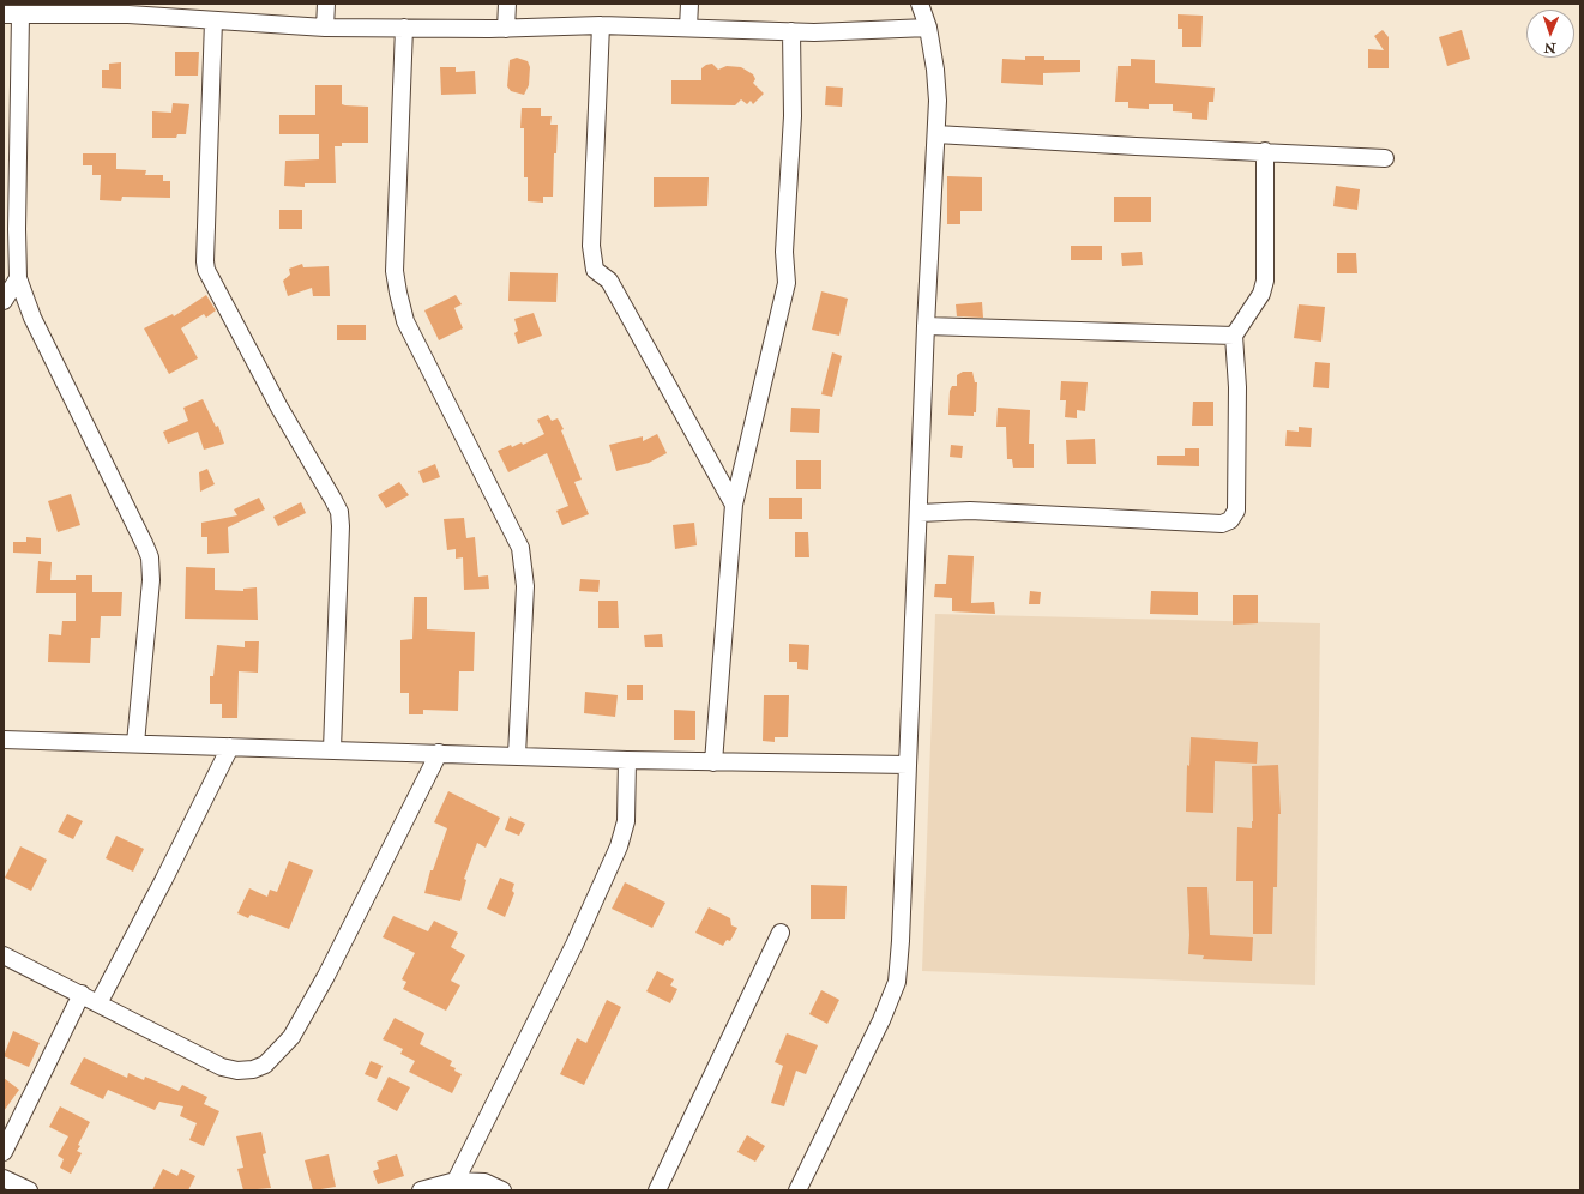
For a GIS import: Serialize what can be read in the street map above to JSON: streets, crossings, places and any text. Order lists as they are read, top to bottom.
{
  "north": "bottom"
}
